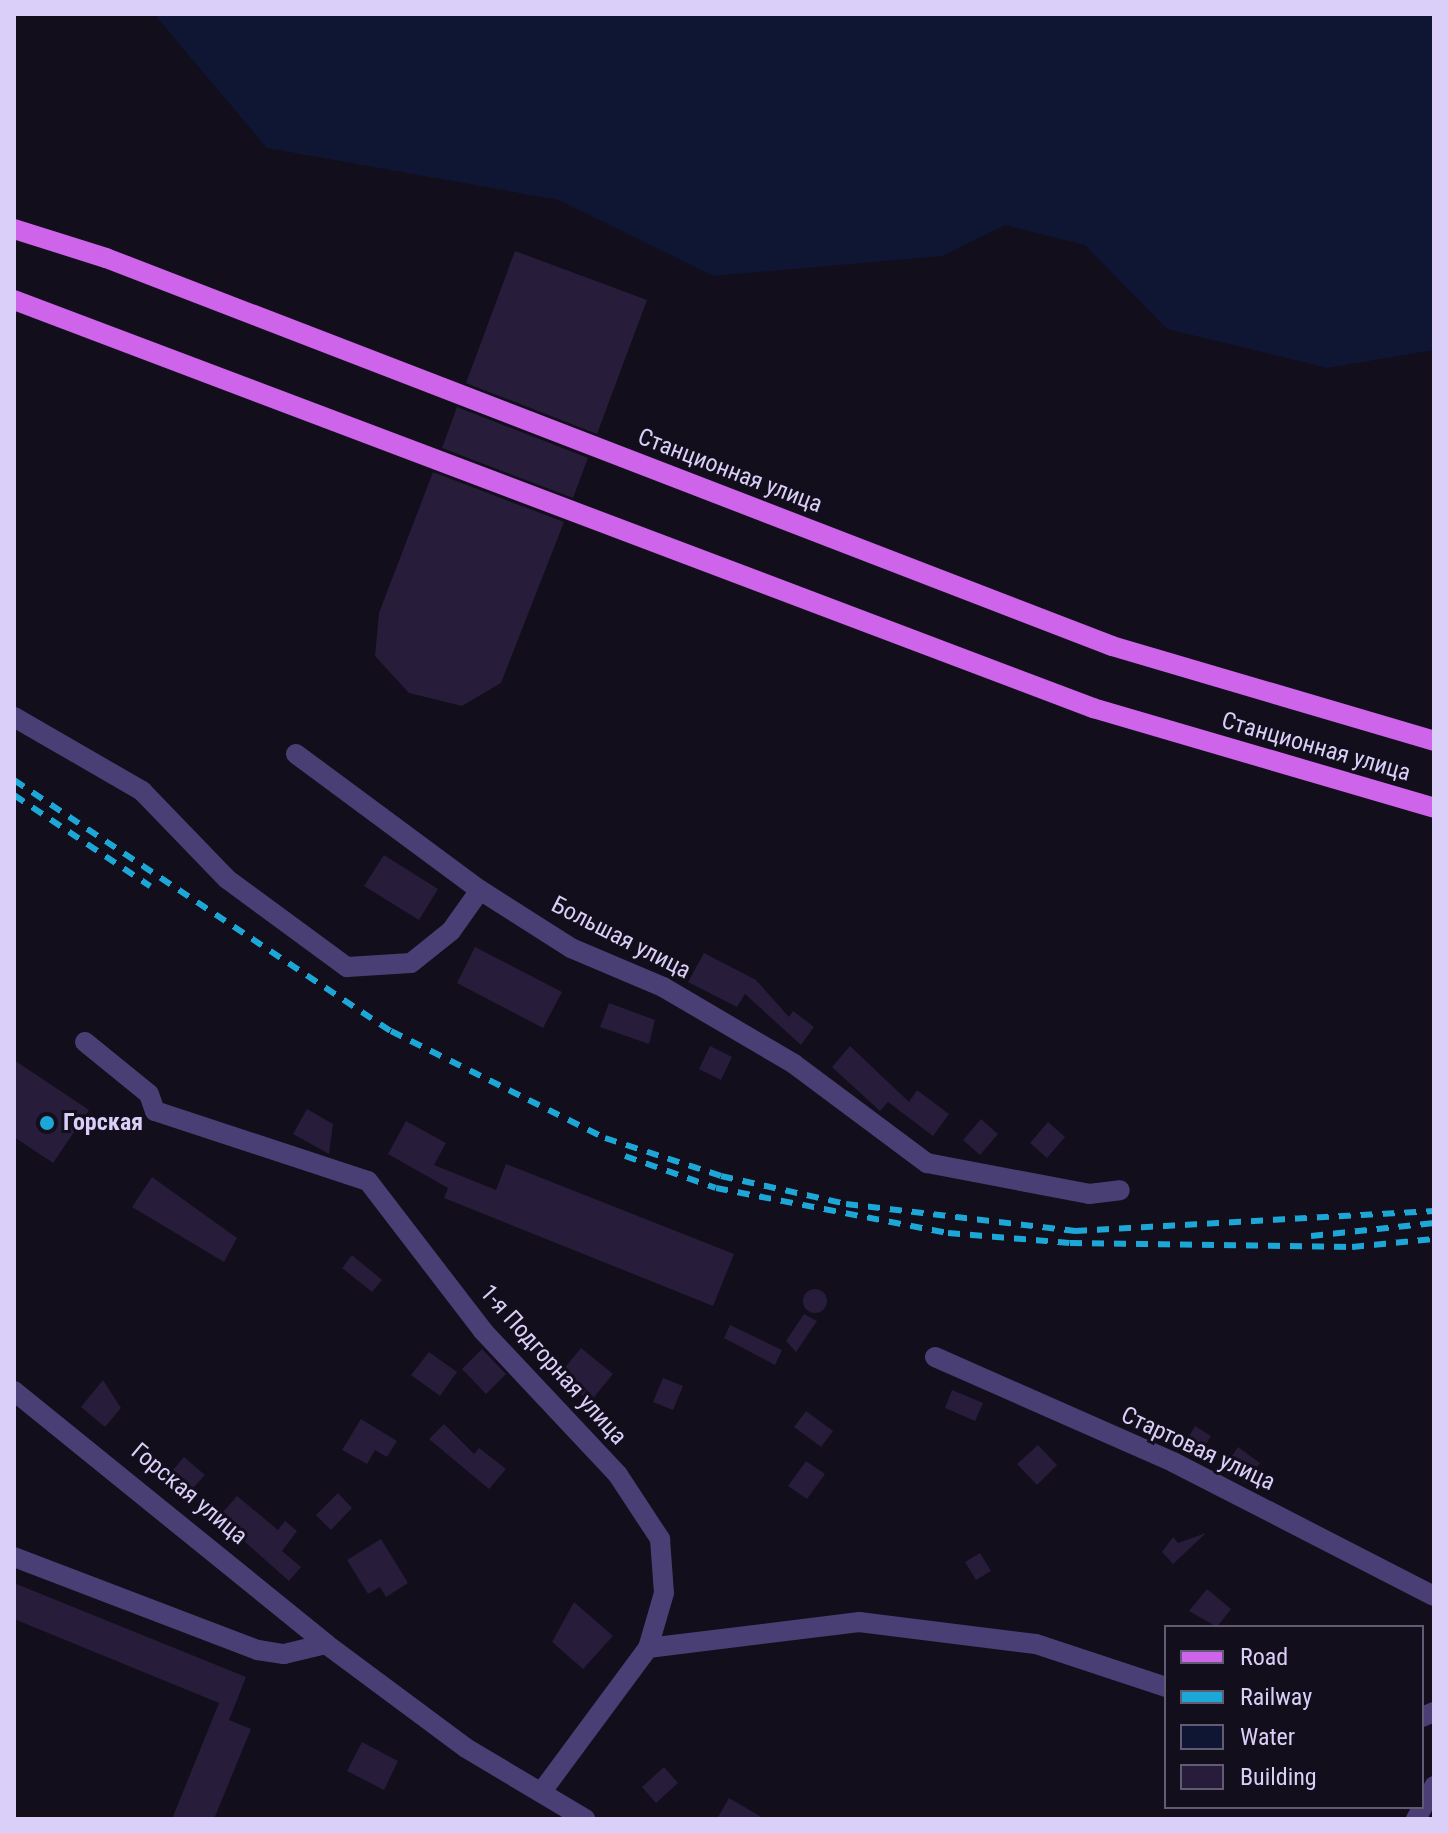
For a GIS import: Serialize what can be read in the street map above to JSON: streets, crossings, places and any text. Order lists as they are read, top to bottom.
{
  "streets": {
    "main road": ["Станционная улица"],
    "street": [
      "Большая улица",
      "1-я Подгорная улица",
      "Стартовая улица",
      "Горская улица"
    ]
  },
  "crossings": [
    ["1-я Подгорная улица", "Горская улица"]
  ],
  "places": ["Горская"],
  "legend": [
    "Road",
    "Railway",
    "Water",
    "Building"
  ]
}
